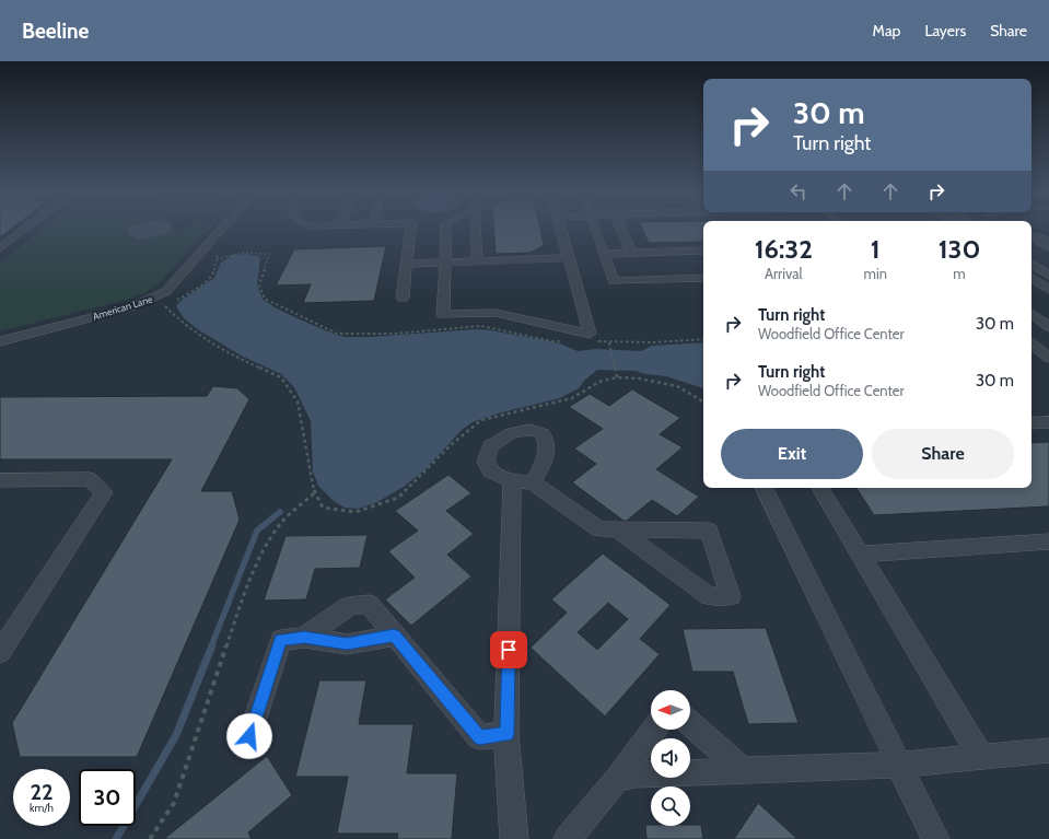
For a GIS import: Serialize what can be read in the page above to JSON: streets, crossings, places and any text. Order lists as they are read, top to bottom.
{
  "streets": {
    "street": ["American Lane"]
  },
  "north": "left",
  "page": {
    "header": "Beeline",
    "nav": ["Map", "Layers", "Share"],
    "turn": ["30 m", "Turn right"],
    "eta": [
      "16:32",
      "Arrival",
      "1",
      "min",
      "130",
      "m"
    ],
    "list": [
      {
        "name": "Turn right",
        "note": "Woodfield Office Center",
        "value": "30 m"
      },
      {
        "name": "Turn right",
        "note": "Woodfield Office Center",
        "value": "30 m"
      }
    ],
    "buttons": ["Exit", "Share"],
    "speed": "22 km/h",
    "limit": "30"
  }
}
